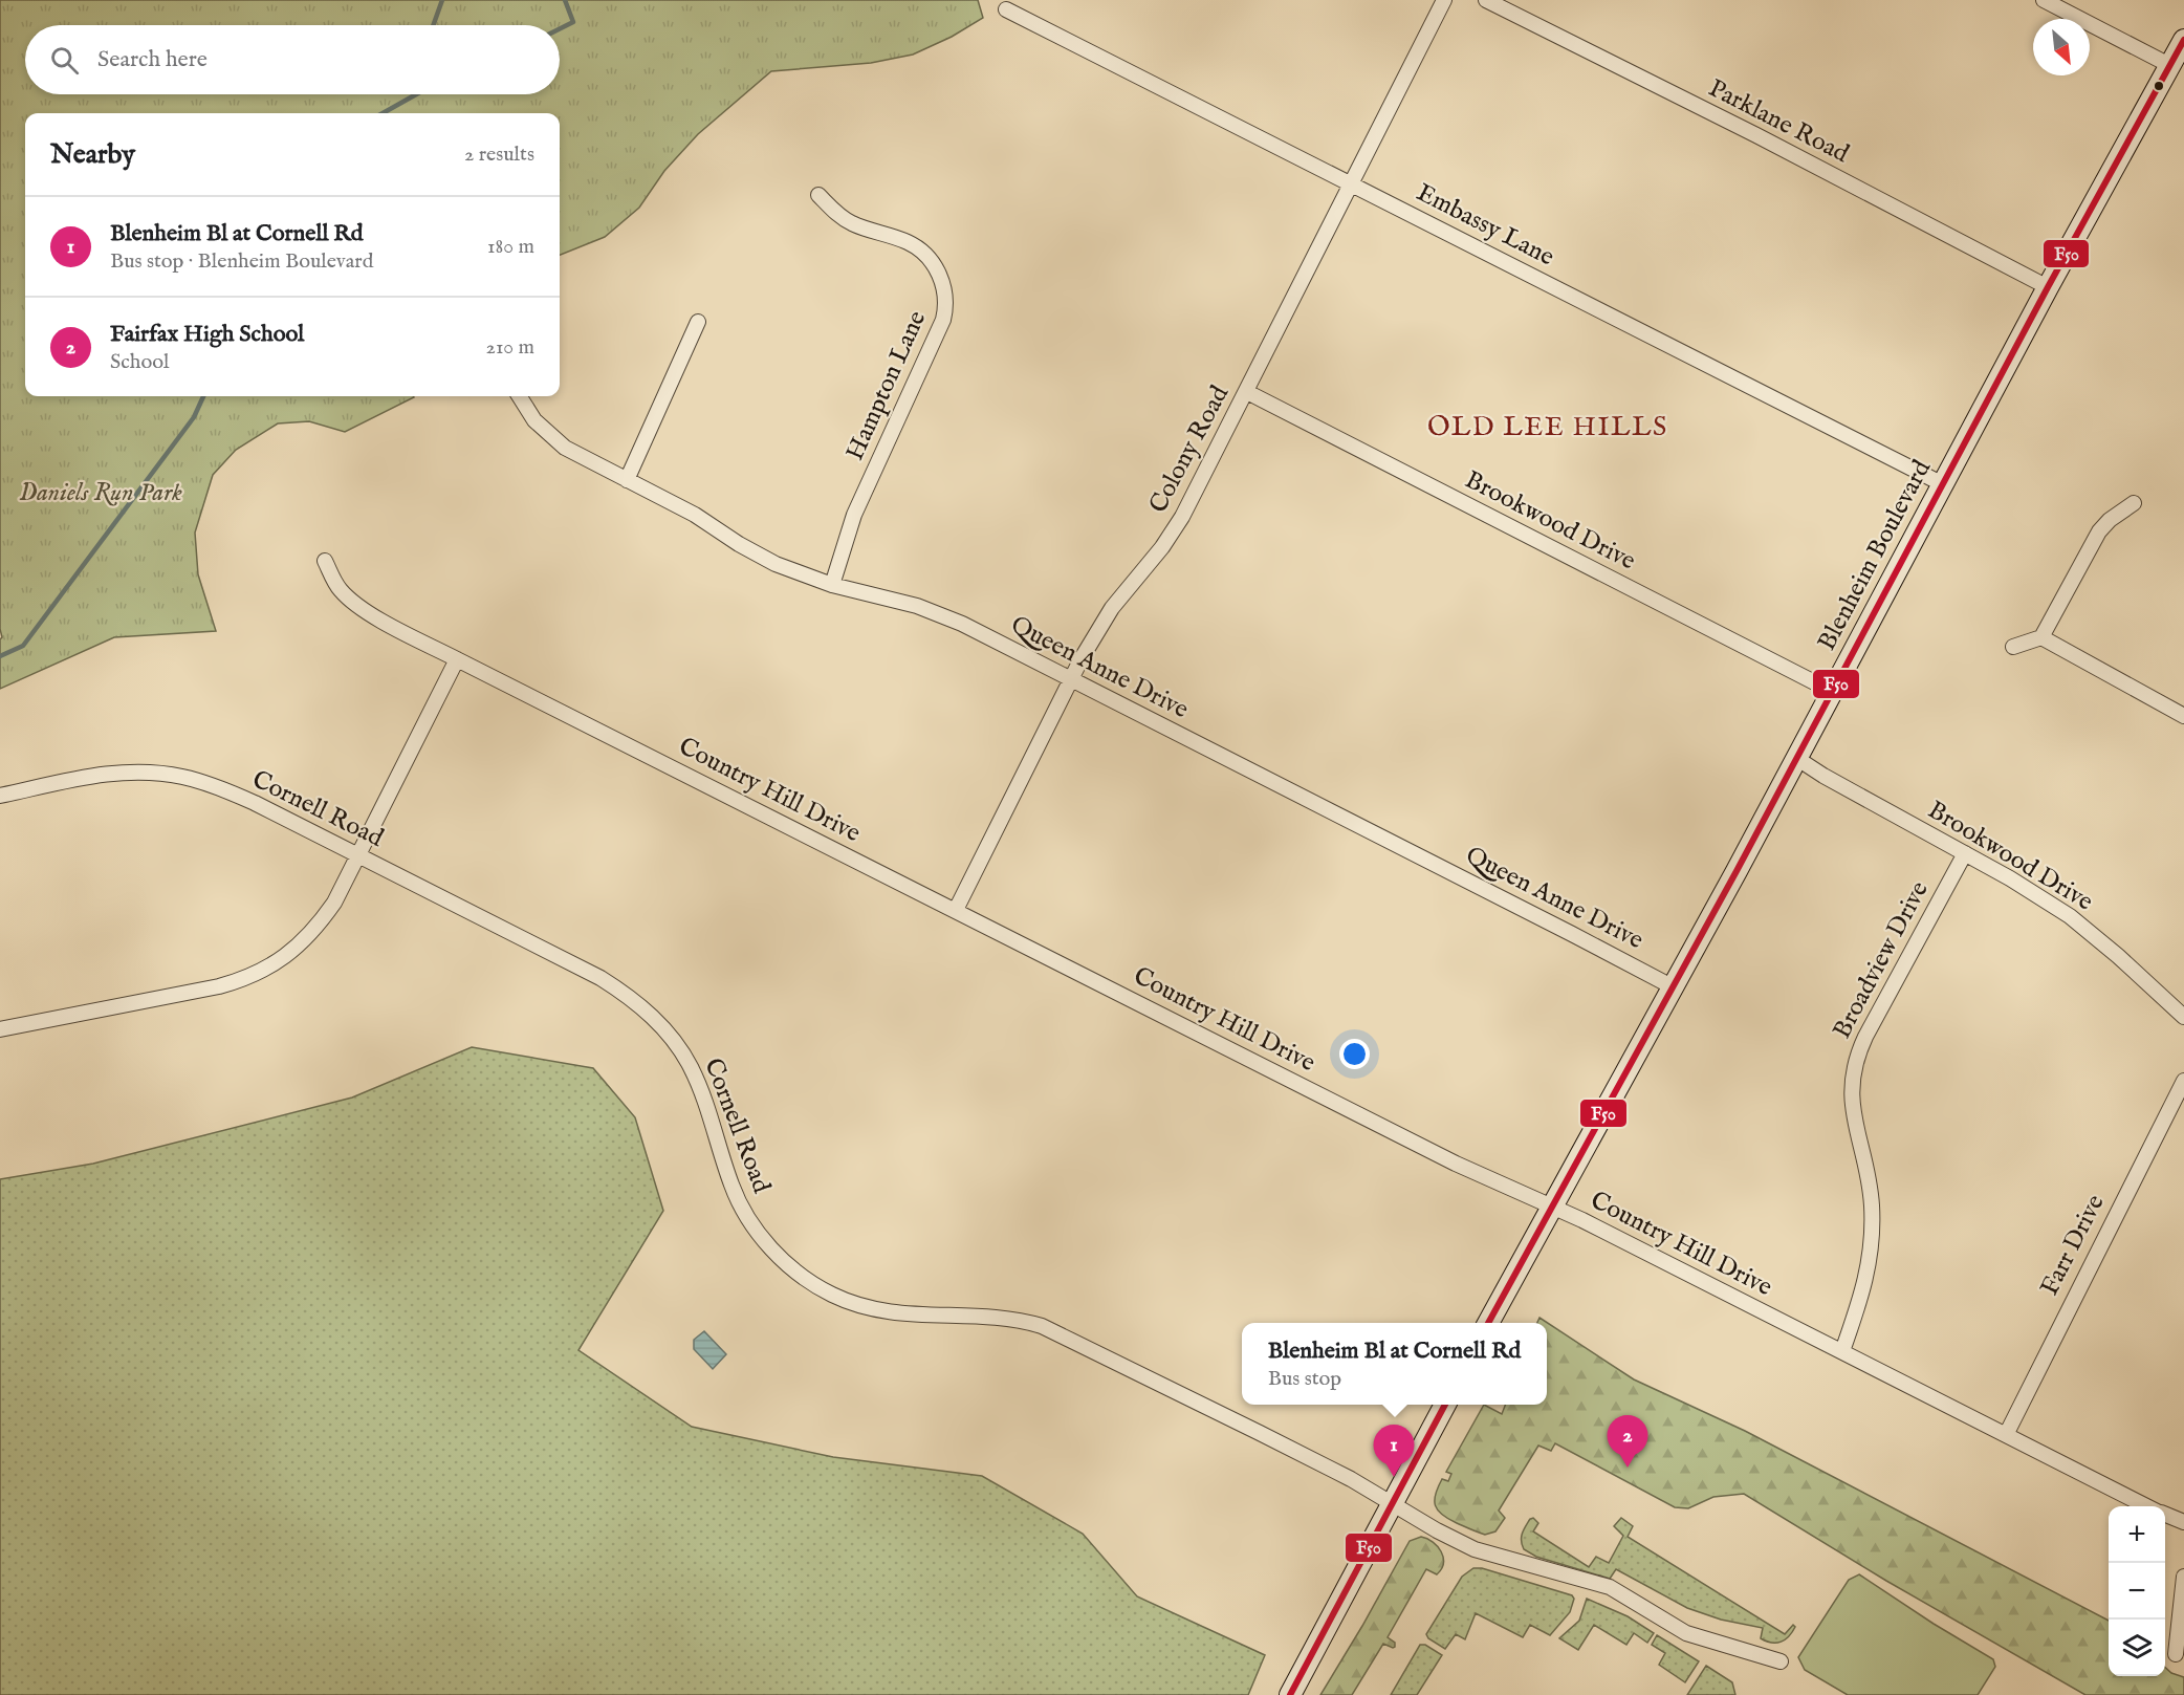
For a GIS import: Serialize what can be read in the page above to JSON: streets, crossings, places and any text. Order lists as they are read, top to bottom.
{
  "streets": {
    "main road": ["Blenheim Boulevard"],
    "street": [
      "Parklane Road",
      "Embassy Lane",
      "Hampton Lane",
      "Colony Road",
      "Brookwood Drive",
      "Queen Anne Drive",
      "Country Hill Drive",
      "Cornell Road",
      "Broadview Drive",
      "Farr Drive"
    ]
  },
  "crossings": [
    ["Parklane Road", "Blenheim Boulevard"],
    ["Embassy Lane", "Colony Road"],
    ["Embassy Lane", "Blenheim Boulevard"],
    ["Hampton Lane", "Queen Anne Drive"],
    ["Colony Road", "Brookwood Drive"],
    ["Colony Road", "Queen Anne Drive"],
    ["Colony Road", "Country Hill Drive"],
    ["Brookwood Drive", "Blenheim Boulevard"],
    ["Brookwood Drive", "Broadview Drive"],
    ["Blenheim Boulevard", "Queen Anne Drive"],
    ["Blenheim Boulevard", "Country Hill Drive"],
    ["Country Hill Drive", "Broadview Drive"],
    ["Country Hill Drive", "Farr Drive"]
  ],
  "districts": ["OLD LEE HILLS"],
  "parks": ["Daniels Run Park"],
  "lines": ["transit line F50"],
  "north": "bottom right",
  "page": {
    "search": "Search here",
    "heading": ["Nearby", "2 results"],
    "list": [
      {
        "mark": "1",
        "name": "Blenheim Bl at Cornell Rd",
        "note": "Bus stop · Blenheim Boulevard",
        "value": "180 m"
      },
      {
        "mark": "2",
        "name": "Fairfax High School",
        "note": "School",
        "value": "210 m"
      }
    ],
    "popup": ["Blenheim Bl at Cornell Rd", "Bus stop"],
    "pins": ["2", "1"],
    "map_buttons": ["+", "−"]
  }
}
